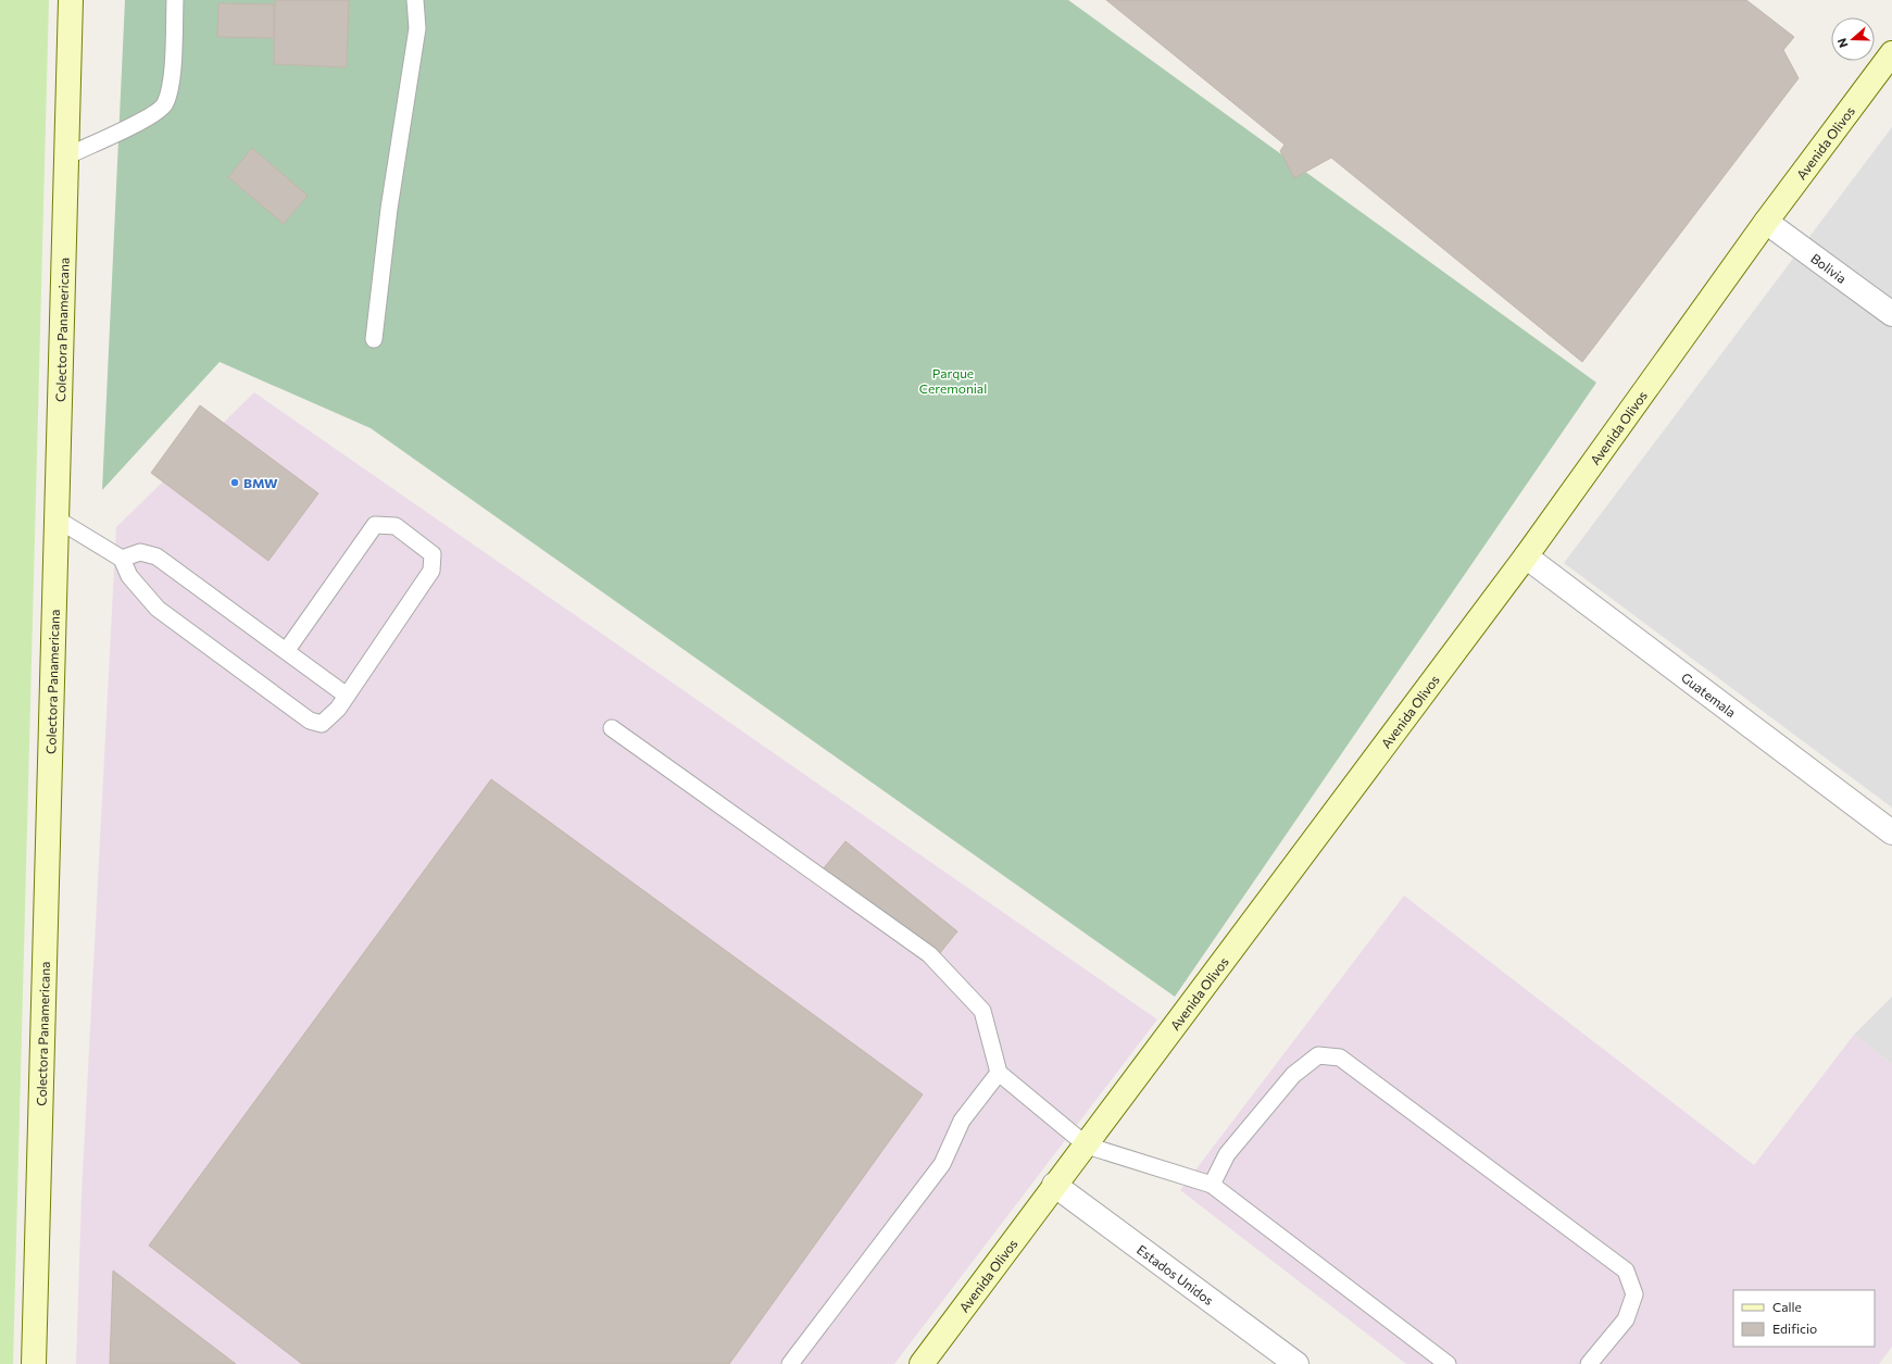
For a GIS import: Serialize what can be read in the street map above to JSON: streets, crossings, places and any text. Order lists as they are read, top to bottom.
{
  "streets": {
    "street": [
      "Avenida Olivos",
      "Bolivia",
      "Colectora Panamericana",
      "Guatemala",
      "Estados Unidos"
    ]
  },
  "crossings": [
    ["Avenida Olivos", "Bolivia"],
    ["Avenida Olivos", "Guatemala"],
    ["Avenida Olivos", "Estados Unidos"]
  ],
  "parks": ["Parque Ceremonial"],
  "places": ["BMW"],
  "legend": ["Calle", "Edificio"],
  "north": "left"
}
